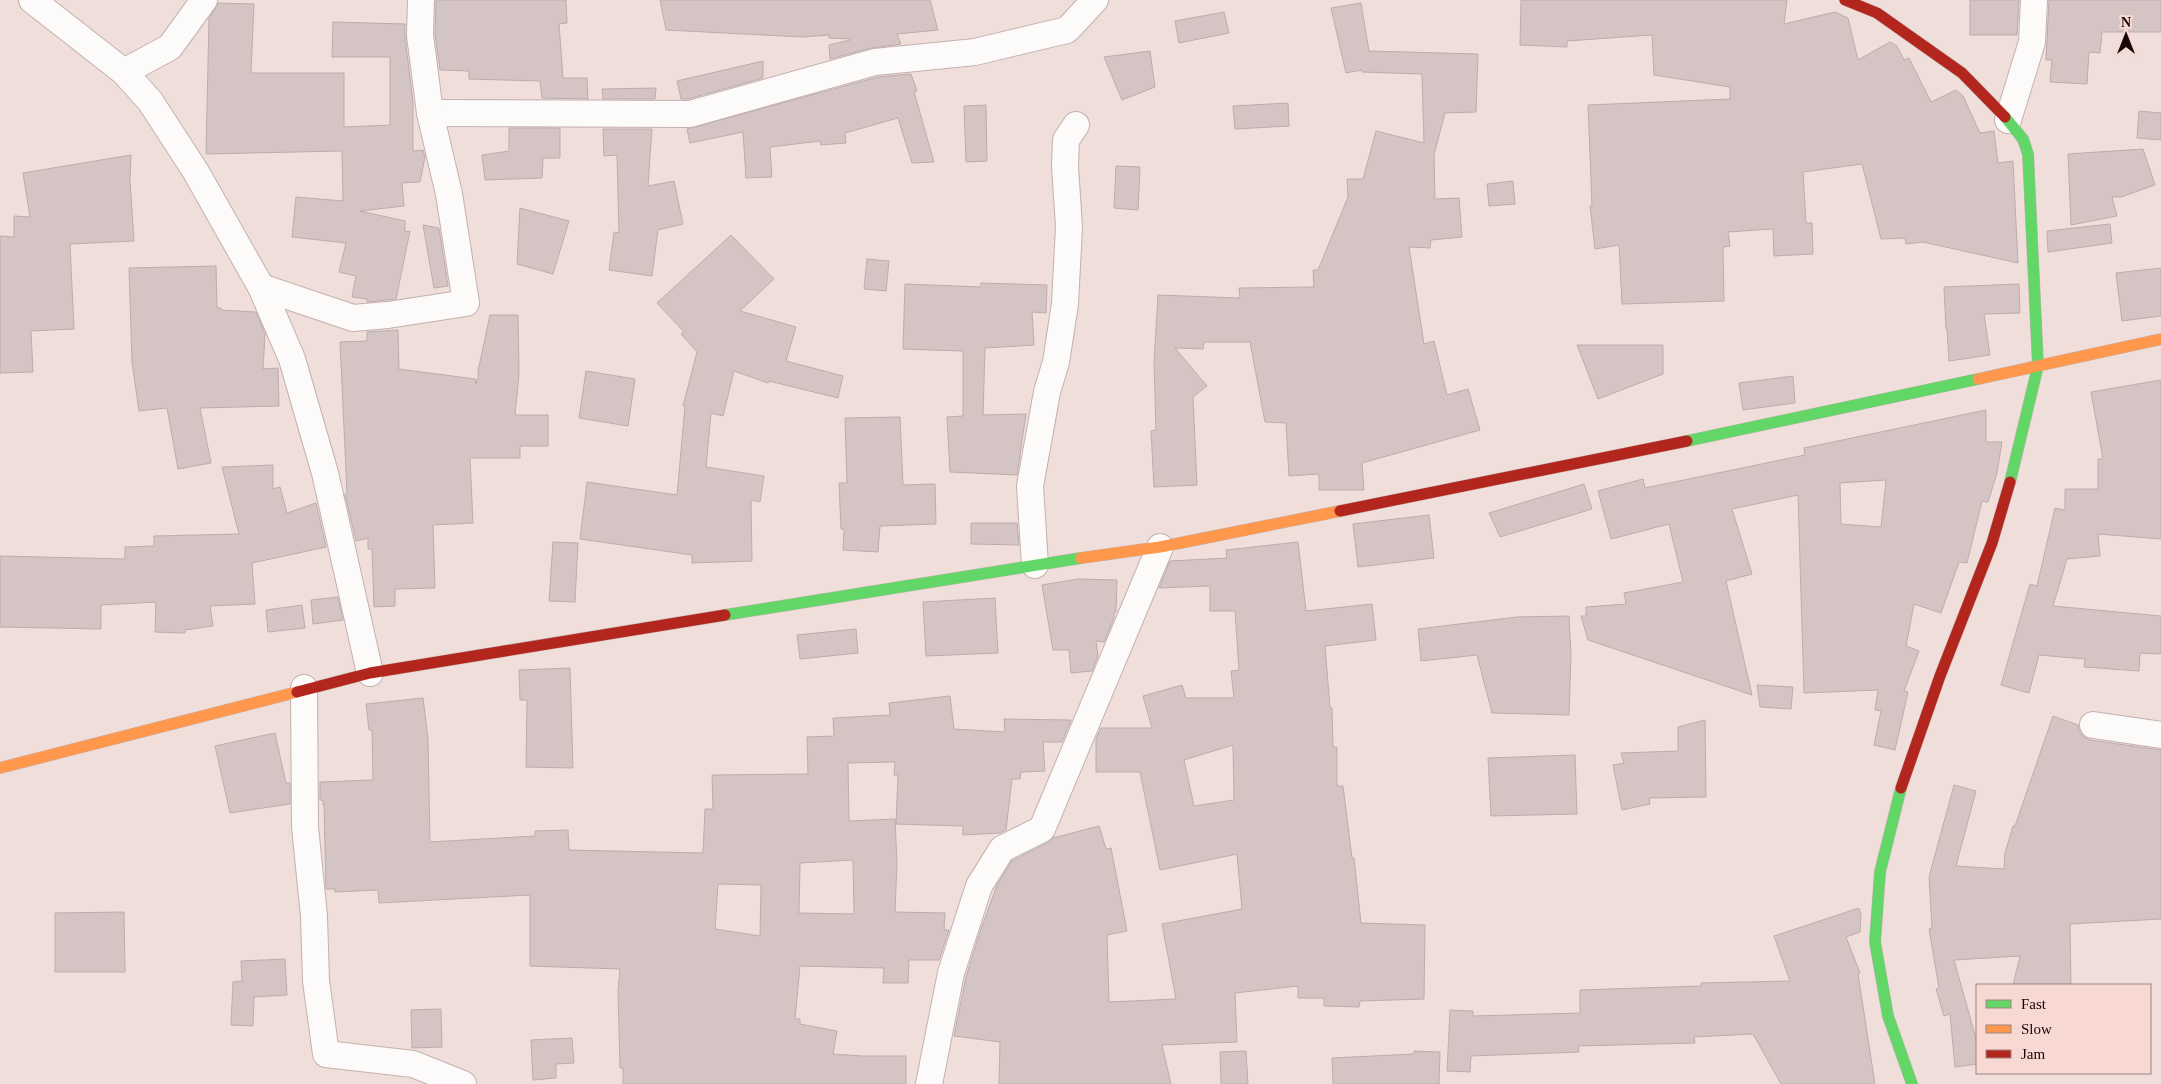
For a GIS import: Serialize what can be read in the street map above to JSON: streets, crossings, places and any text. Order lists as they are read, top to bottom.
{
  "legend": ["Fast", "Slow", "Jam"],
  "north": "top"
}
